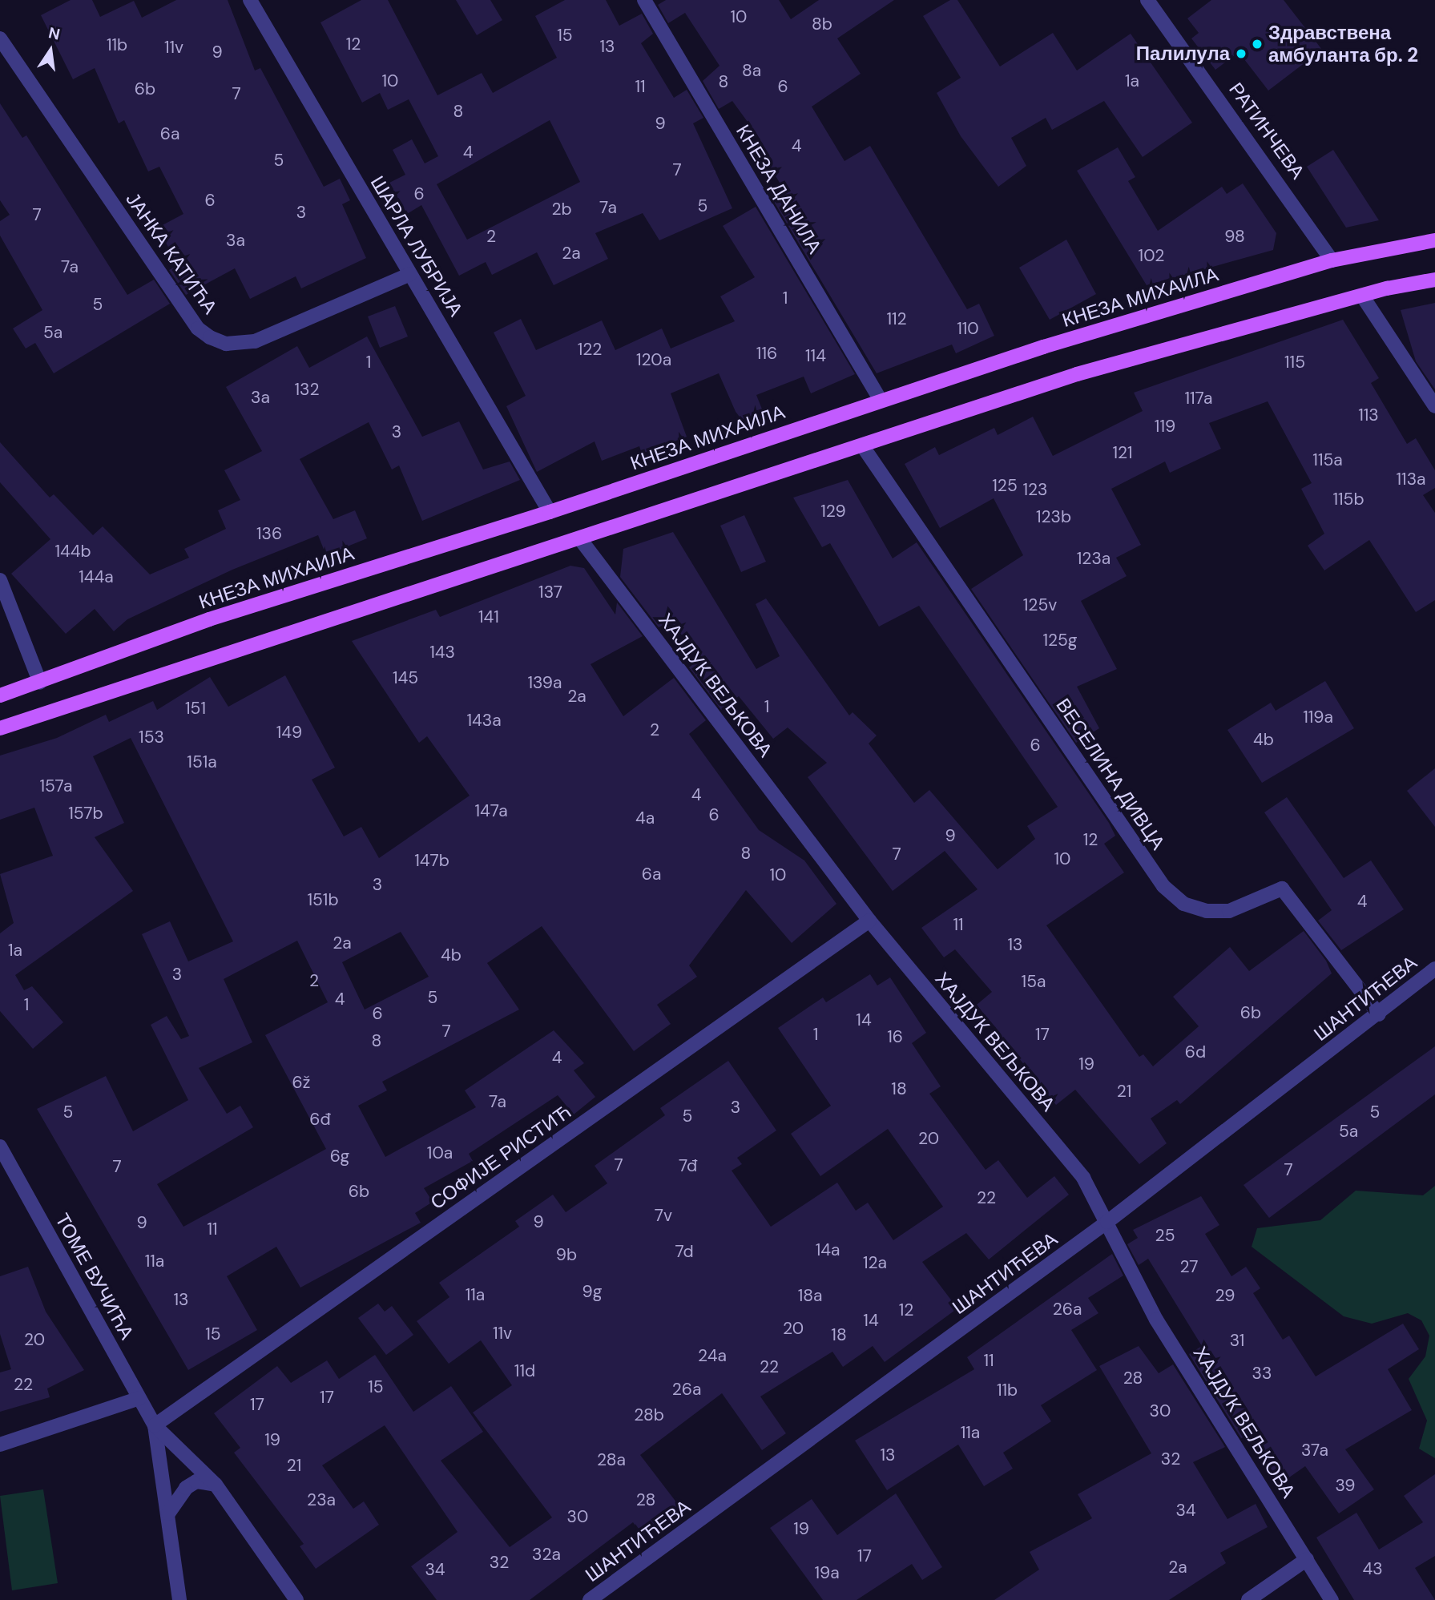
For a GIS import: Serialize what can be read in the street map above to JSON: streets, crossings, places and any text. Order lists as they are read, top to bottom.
{
  "streets": {
    "main road": ["КНЕЗА МИХАИЛА"],
    "street": [
      "РАТИНЧЕВА",
      "КНЕЗА ДАНИЛА",
      "ШАРЛА ЛУБРИЈА",
      "ЈАНКА КАТИЋА",
      "ХАЈДУК ВЕЉКОВА",
      "ВЕСЕЛИНА ДИВЦА",
      "ШАНТИЋЕВА",
      "СОФИЈЕ РИСТИЋ",
      "ТОМЕ ВУЧИЋА"
    ]
  },
  "crossings": [
    ["РАТИНЧЕВА", "КНЕЗА МИХАИЛА"],
    ["КНЕЗА ДАНИЛА", "КНЕЗА МИХАИЛА"],
    ["ШАРЛА ЛУБРИЈА", "ЈАНКА КАТИЋА"],
    ["ШАРЛА ЛУБРИЈА", "КНЕЗА МИХАИЛА"],
    ["ХАЈДУК ВЕЉКОВА", "ШАНТИЋЕВА"],
    ["ХАЈДУК ВЕЉКОВА", "СОФИЈЕ РИСТИЋ"],
    ["ВЕСЕЛИНА ДИВЦА", "ШАНТИЋЕВА"],
    ["СОФИЈЕ РИСТИЋ", "ТОМЕ ВУЧИЋА"]
  ],
  "places": ["Здравствена амбуланта бр. 2", "Палилула"],
  "house_numbers": [
    "10",
    "8b",
    "15",
    "12",
    "11b",
    "13",
    "11v",
    "9",
    "8a",
    "10",
    "1a",
    "8",
    "11",
    "6",
    "6b",
    "7",
    "8",
    "9",
    "6a",
    "4",
    "4",
    "5",
    "7",
    "6",
    "6",
    "5",
    "7a",
    "2b",
    "3",
    "7",
    "2",
    "98",
    "3a",
    "2a",
    "102",
    "7a",
    "1",
    "5",
    "112",
    "110",
    "5a",
    "122",
    "116",
    "114",
    "120a",
    "1",
    "115",
    "132",
    "3a",
    "117a",
    "113",
    "119",
    "3",
    "121",
    "115a",
    "113a",
    "125",
    "123",
    "115b",
    "129",
    "123b",
    "136",
    "144b",
    "123a",
    "144a",
    "137",
    "125v",
    "141",
    "125g",
    "143",
    "145",
    "139a",
    "2a",
    "1",
    "151",
    "119a",
    "143a",
    "2",
    "149",
    "153",
    "4b",
    "6",
    "151a",
    "157a",
    "4",
    "147a",
    "157b",
    "6",
    "4a",
    "9",
    "12",
    "8",
    "7",
    "10",
    "147b",
    "6a",
    "10",
    "3",
    "151b",
    "4",
    "11",
    "2a",
    "13",
    "1a",
    "4b",
    "3",
    "2",
    "15a",
    "5",
    "4",
    "1",
    "6b",
    "6",
    "14",
    "7",
    "1",
    "17",
    "16",
    "8",
    "6d",
    "4",
    "19",
    "6ž",
    "18",
    "21",
    "7a",
    "3",
    "5",
    "5",
    "5",
    "6đ",
    "5a",
    "20",
    "10a",
    "6g",
    "7",
    "7đ",
    "7",
    "7",
    "6b",
    "22",
    "7v",
    "9",
    "9",
    "11",
    "25",
    "14a",
    "7d",
    "9b",
    "11a",
    "12a",
    "27",
    "9g",
    "11a",
    "18a",
    "29",
    "13",
    "26a",
    "12",
    "14",
    "20",
    "11v",
    "15",
    "18",
    "20",
    "31",
    "24a",
    "11",
    "22",
    "11d",
    "33",
    "28",
    "22",
    "15",
    "26a",
    "11b",
    "17",
    "17",
    "30",
    "28b",
    "11a",
    "19",
    "37a",
    "13",
    "32",
    "28a",
    "21",
    "39",
    "23a",
    "28",
    "34",
    "30",
    "19",
    "32a",
    "17",
    "32",
    "2a",
    "43",
    "34",
    "19a"
  ],
  "north": "top"
}
